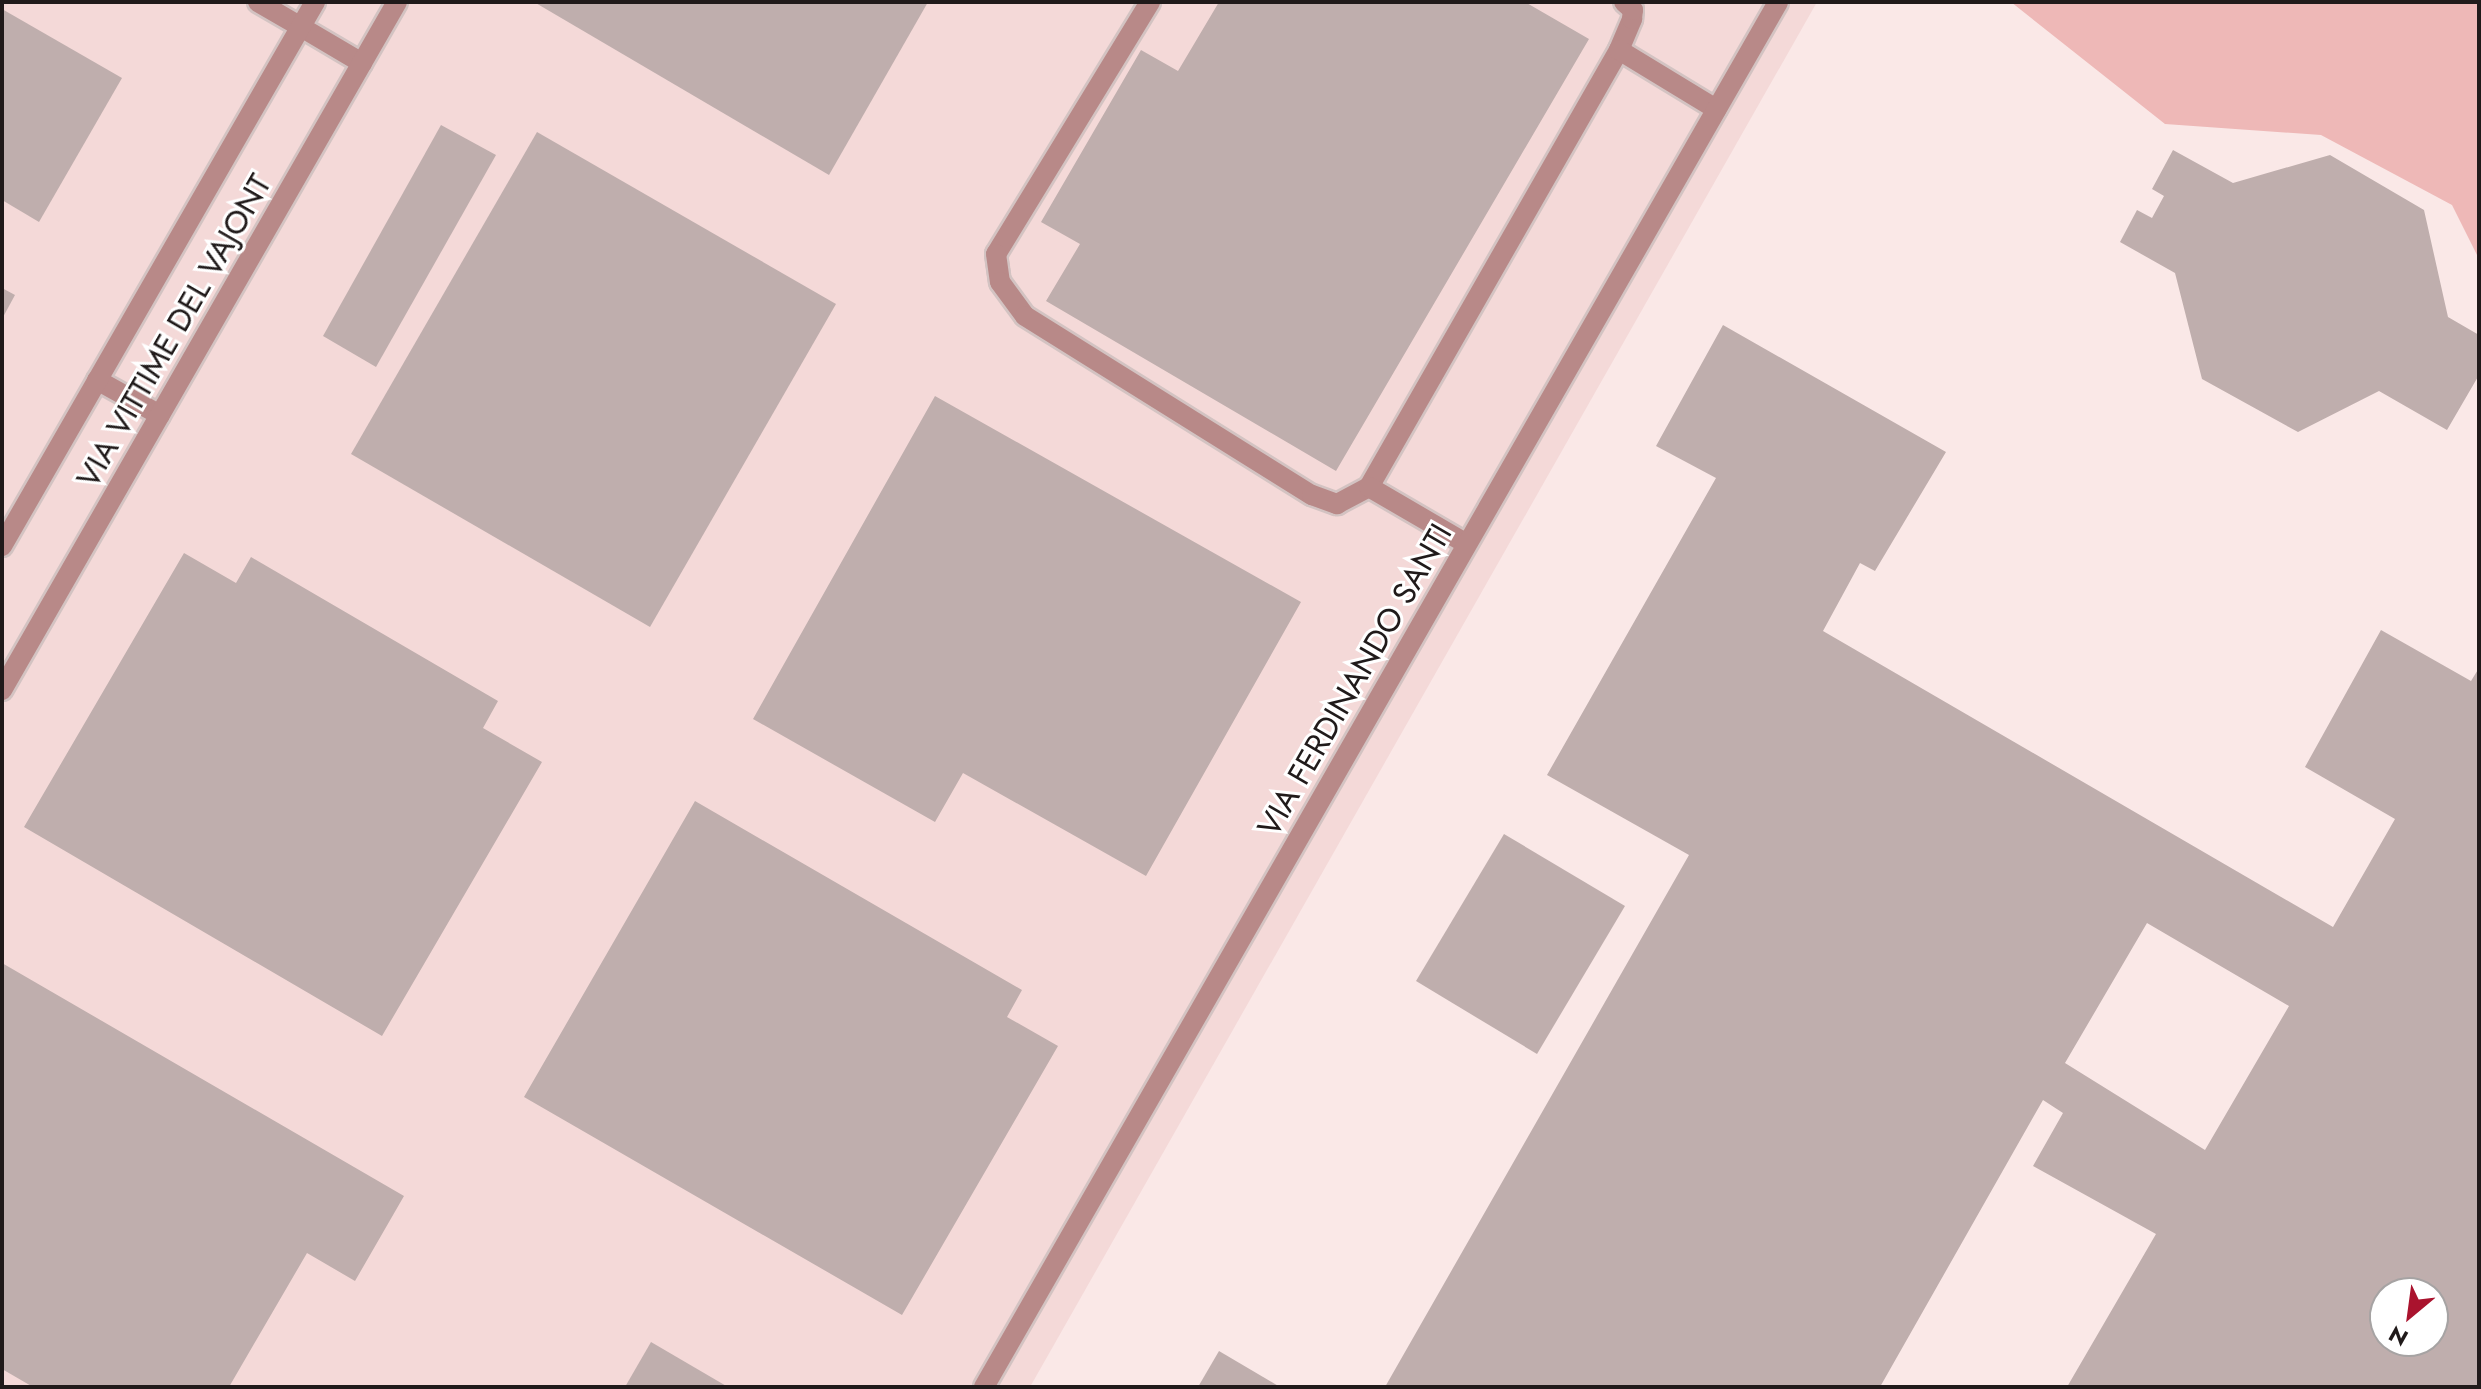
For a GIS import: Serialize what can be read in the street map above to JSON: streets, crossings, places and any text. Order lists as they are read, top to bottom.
{
  "streets": {
    "street": ["VIA VITTIME DEL VAJONT", "VIA FERDINANDO SANTI"]
  },
  "north": "bottom left"
}
